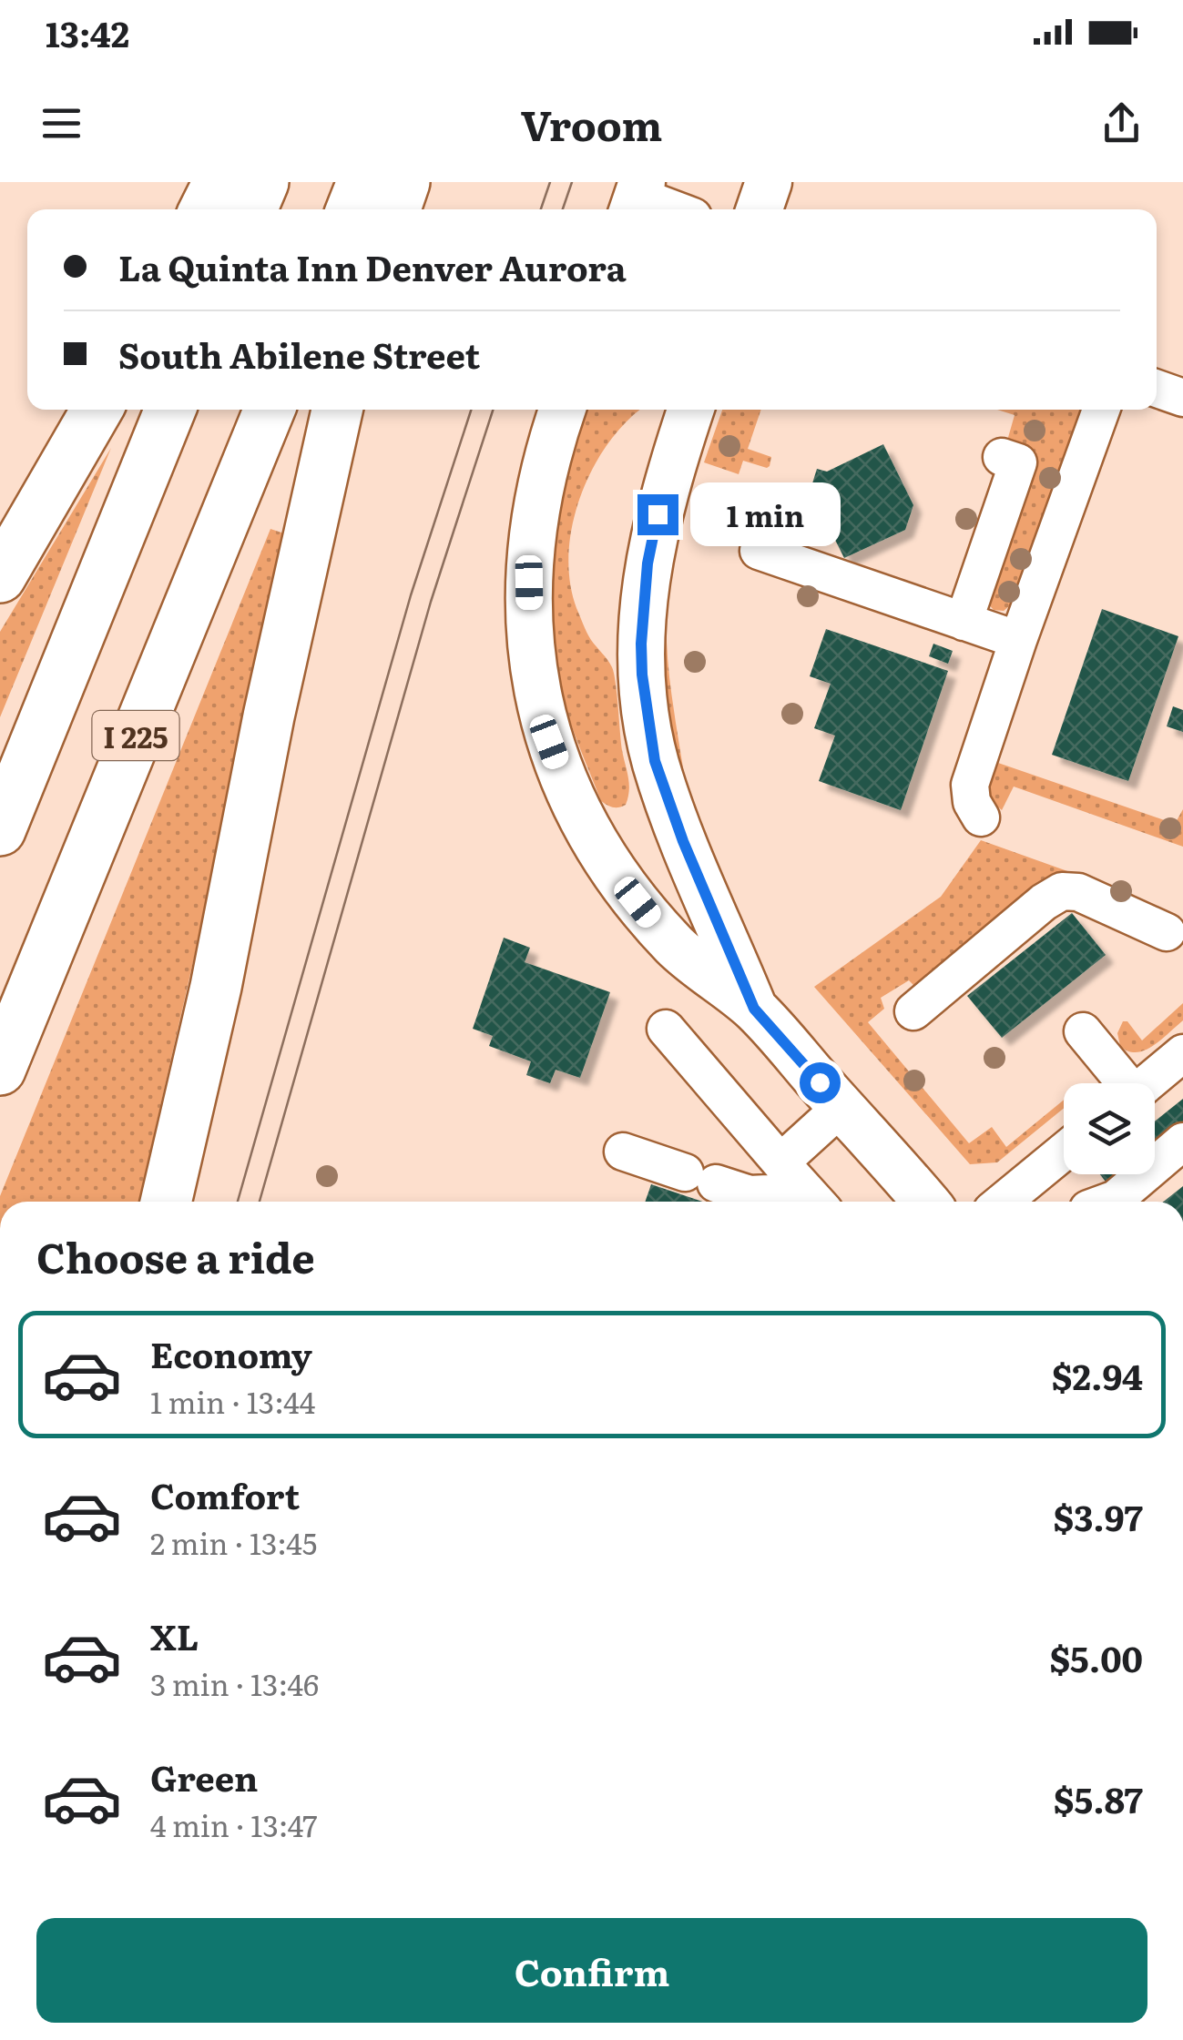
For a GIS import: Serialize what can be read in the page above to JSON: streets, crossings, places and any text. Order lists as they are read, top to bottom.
{
  "streets": {
    "highway": ["I 225"]
  },
  "page": {
    "status": "13:42",
    "header": "Vroom",
    "banner": ["La Quinta Inn Denver Aurora", "South Abilene Street"],
    "bubble": "1 min",
    "heading": "Choose a ride",
    "list": [
      {
        "name": "Economy",
        "note": "1 min · 13:44",
        "value": "$2.94"
      },
      {
        "name": "Comfort",
        "note": "2 min · 13:45",
        "value": "$3.97"
      },
      {
        "name": "XL",
        "note": "3 min · 13:46",
        "value": "$5.00"
      },
      {
        "name": "Green",
        "note": "4 min · 13:47",
        "value": "$5.87"
      }
    ],
    "buttons": "Confirm"
  }
}
